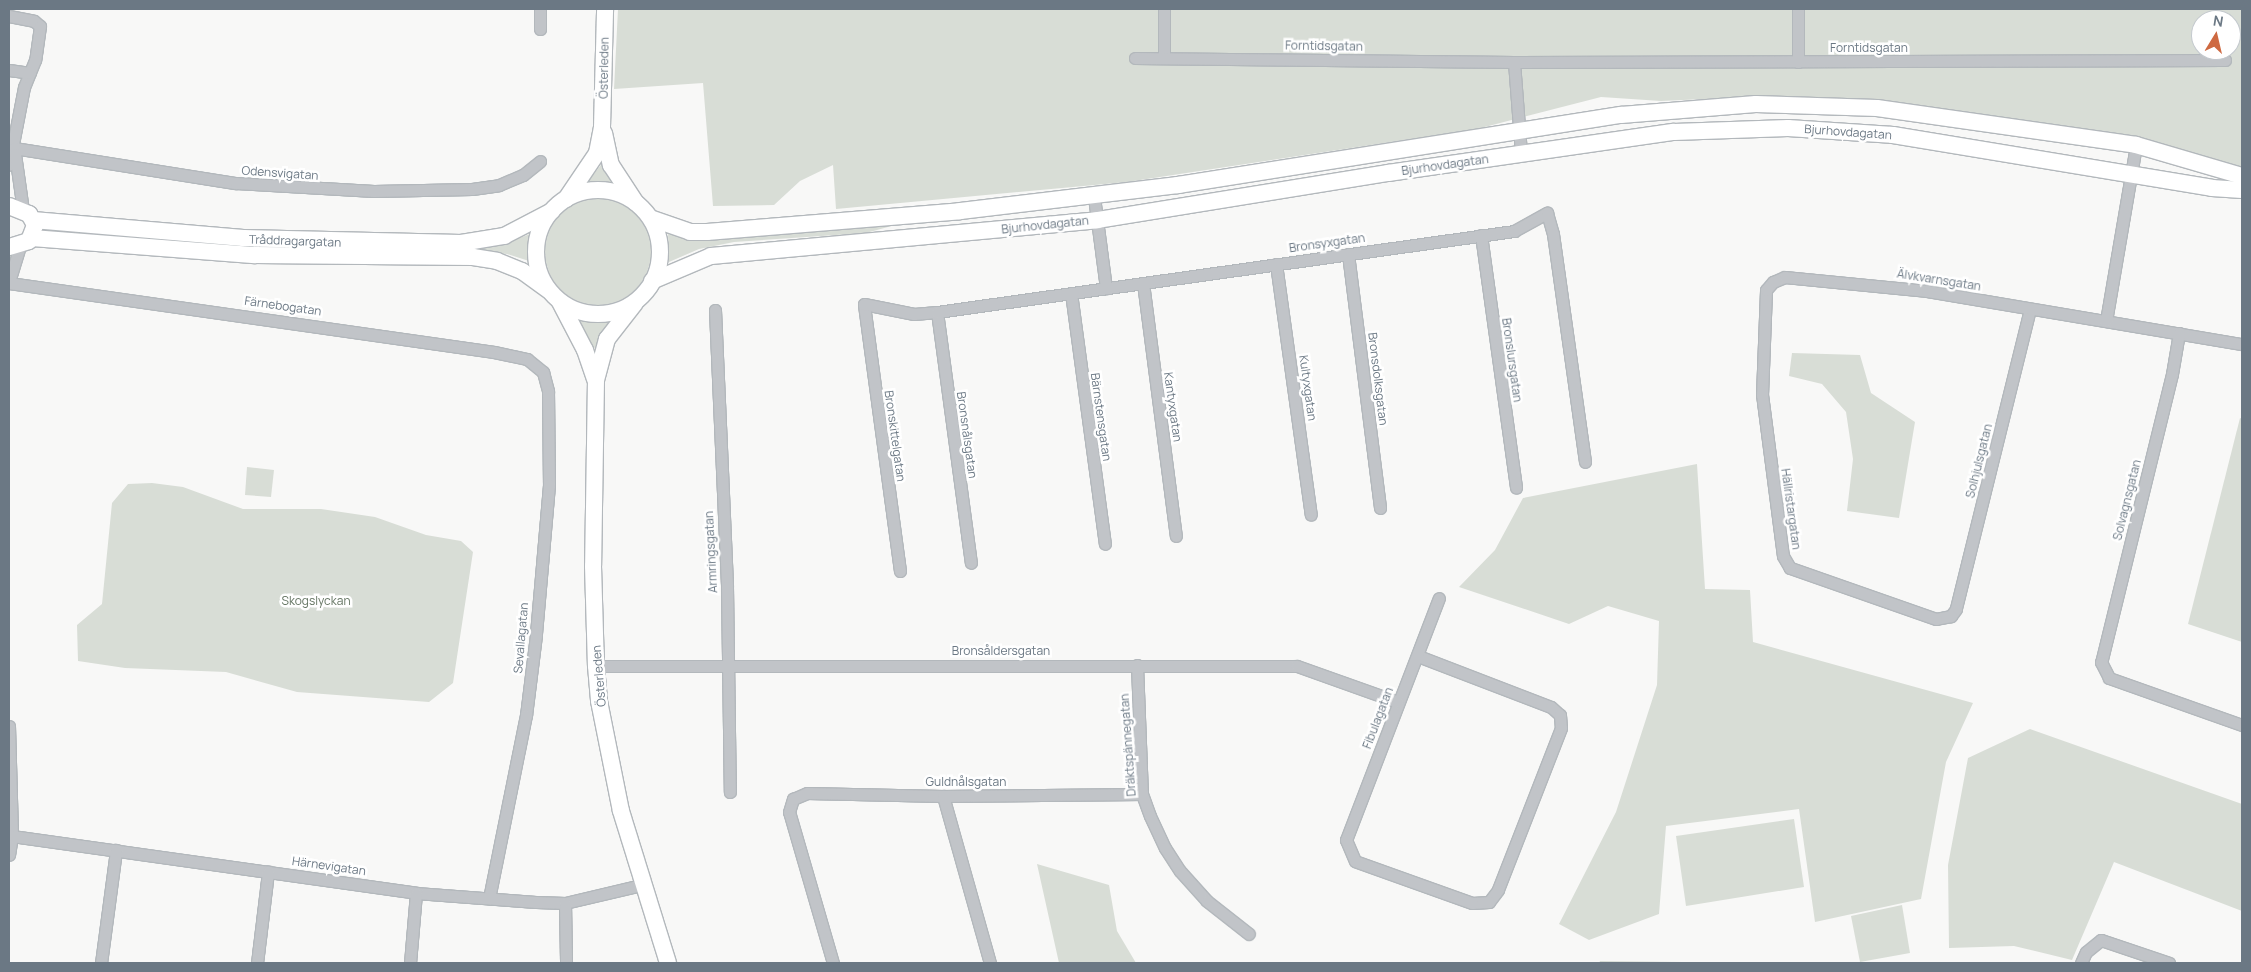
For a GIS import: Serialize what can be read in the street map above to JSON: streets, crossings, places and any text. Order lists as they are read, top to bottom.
{
  "streets": {
    "main road": ["Österleden", "Bjurhovdagatan", "Tråddragargatan"],
    "street": [
      "Forntidsgatan",
      "Odensvigatan",
      "Bronsyxgatan",
      "Älvkvarnsgatan",
      "Färnebogatan",
      "Bronslursgatan",
      "Bronsdolksgatan",
      "Kultyxgatan",
      "Kantyxgatan",
      "Bärnstensgatan",
      "Bronsnålsgatan",
      "Bronskittelgatan",
      "Solhjulsgatan",
      "Solvagnsgatan",
      "Hällristargatan",
      "Armringsgatan",
      "Sevallagatan",
      "Bronsåldersgatan",
      "Fibulagatan",
      "Dräktspännegatan",
      "Guldnålsgatan",
      "Härnevigatan"
    ]
  },
  "crossings": [
    ["Österleden", "Bjurhovdagatan"],
    ["Österleden", "Tråddragargatan"],
    ["Österleden", "Bronsåldersgatan"],
    ["Österleden", "Härnevigatan"],
    ["Bjurhovdagatan", "Tråddragargatan"],
    ["Bronsyxgatan", "Bronslursgatan"],
    ["Bronsyxgatan", "Bronsdolksgatan"],
    ["Bronsyxgatan", "Kultyxgatan"],
    ["Bronsyxgatan", "Kantyxgatan"],
    ["Bronsyxgatan", "Bärnstensgatan"],
    ["Bronsyxgatan", "Bronsnålsgatan"],
    ["Bronsyxgatan", "Bronskittelgatan"],
    ["Älvkvarnsgatan", "Solhjulsgatan"],
    ["Älvkvarnsgatan", "Solvagnsgatan"],
    ["Älvkvarnsgatan", "Hällristargatan"],
    ["Färnebogatan", "Sevallagatan"],
    ["Solhjulsgatan", "Hällristargatan"],
    ["Armringsgatan", "Bronsåldersgatan"],
    ["Sevallagatan", "Härnevigatan"],
    ["Bronsåldersgatan", "Fibulagatan"],
    ["Bronsåldersgatan", "Dräktspännegatan"],
    ["Dräktspännegatan", "Guldnålsgatan"]
  ],
  "parks": ["Skogslyckan"],
  "north": "top"
}
